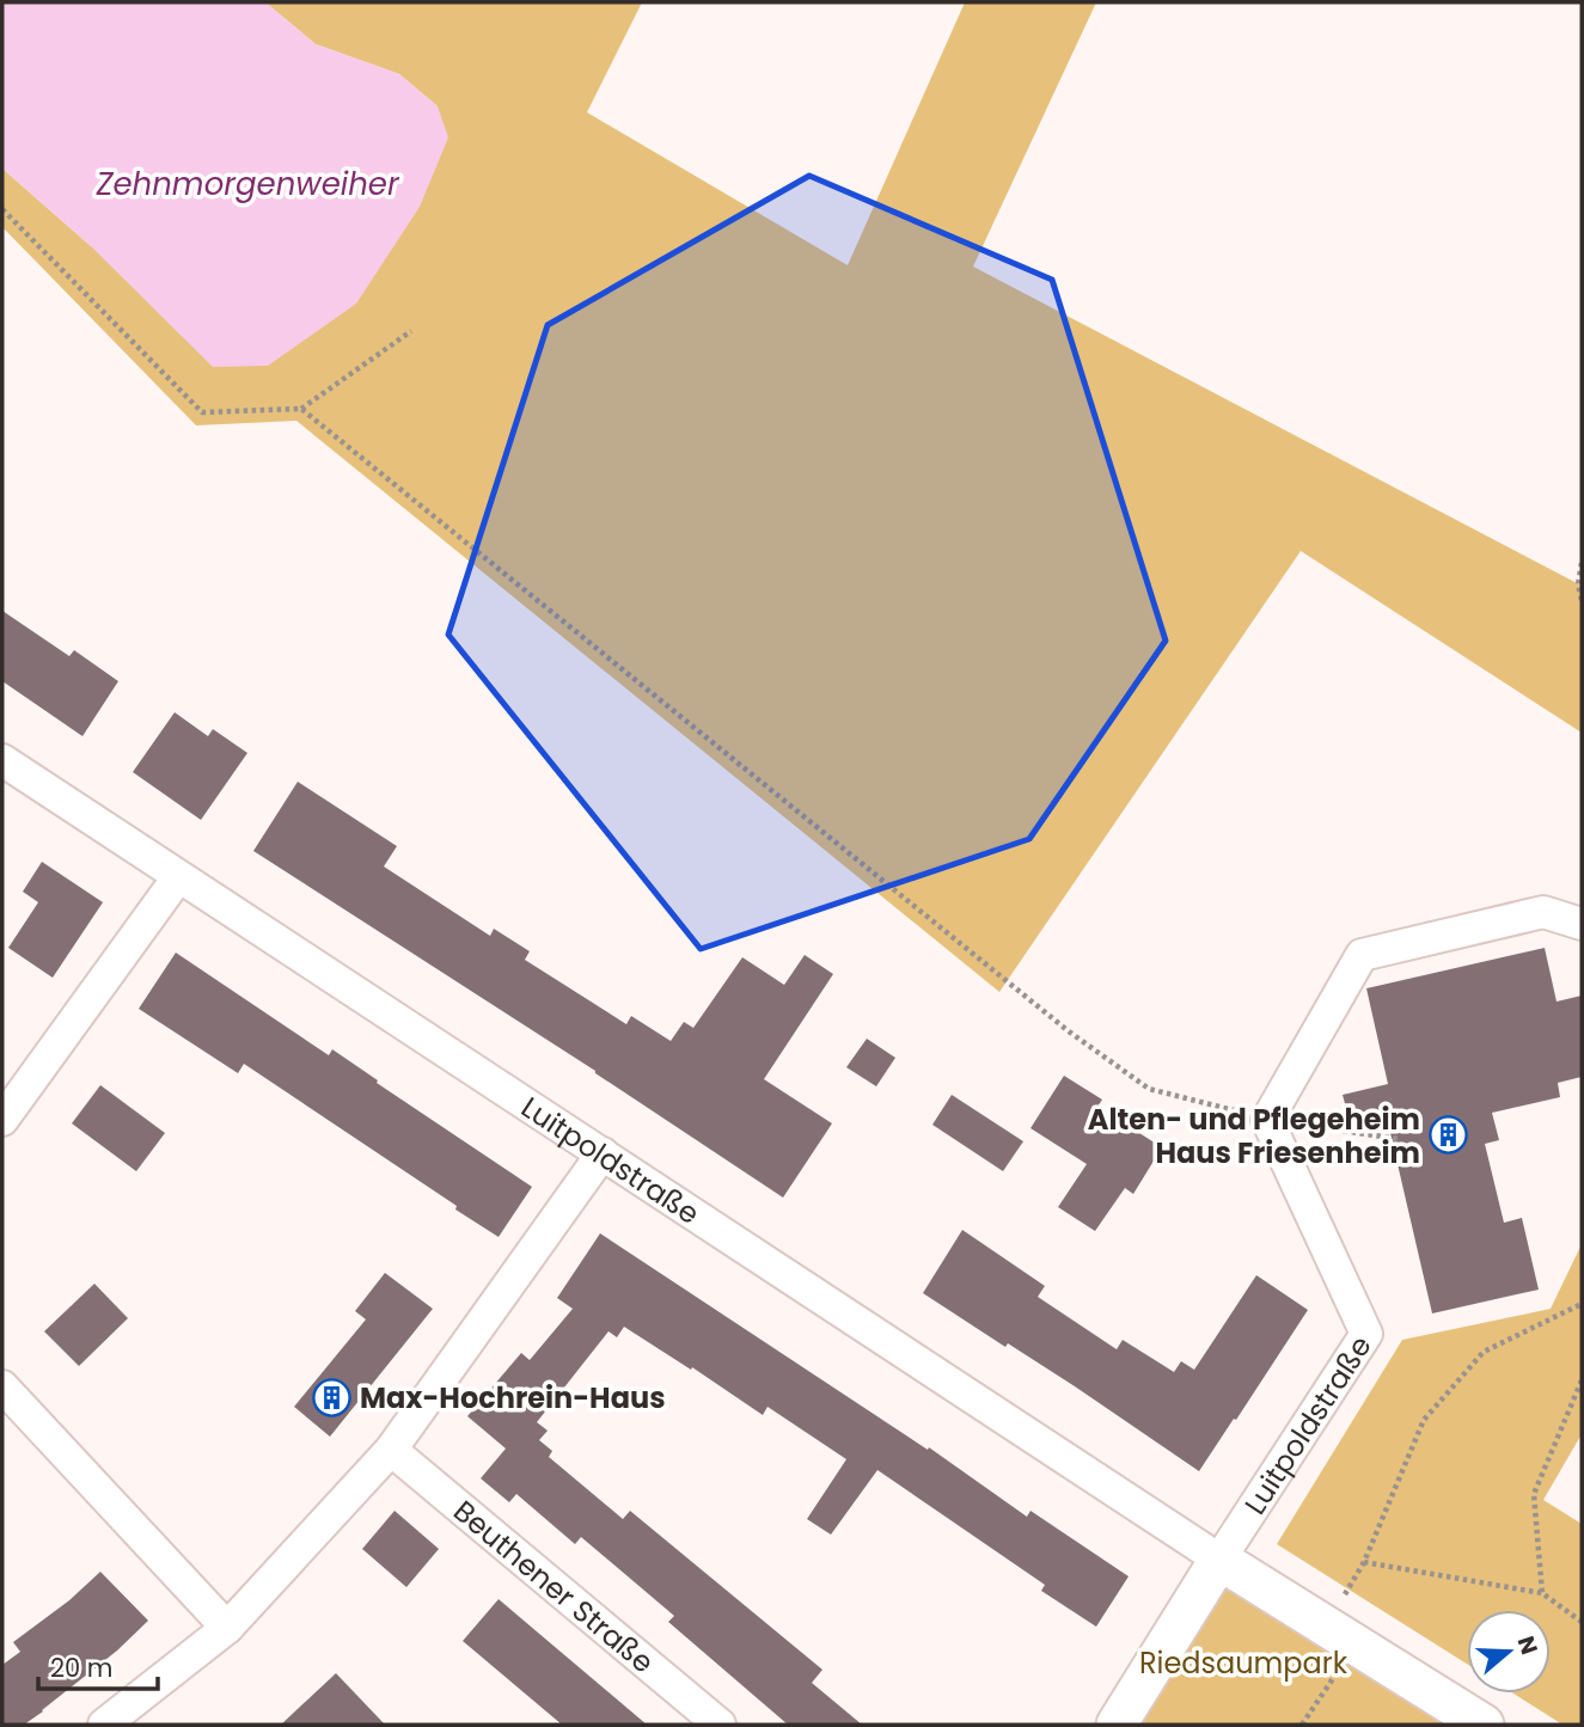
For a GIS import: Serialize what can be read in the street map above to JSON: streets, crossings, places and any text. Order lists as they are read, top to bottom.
{
  "streets": {
    "street": ["Luitpoldstraße", "Beuthener Straße"]
  },
  "water": ["Zehnmorgenweiher"],
  "parks": ["Riedsaumpark"],
  "places": {
    "building": ["Alten- und Pflegeheim Haus Friesenheim", "Max-Hochrein-Haus"]
  },
  "scale_bar": "20 m",
  "north": "right"
}
